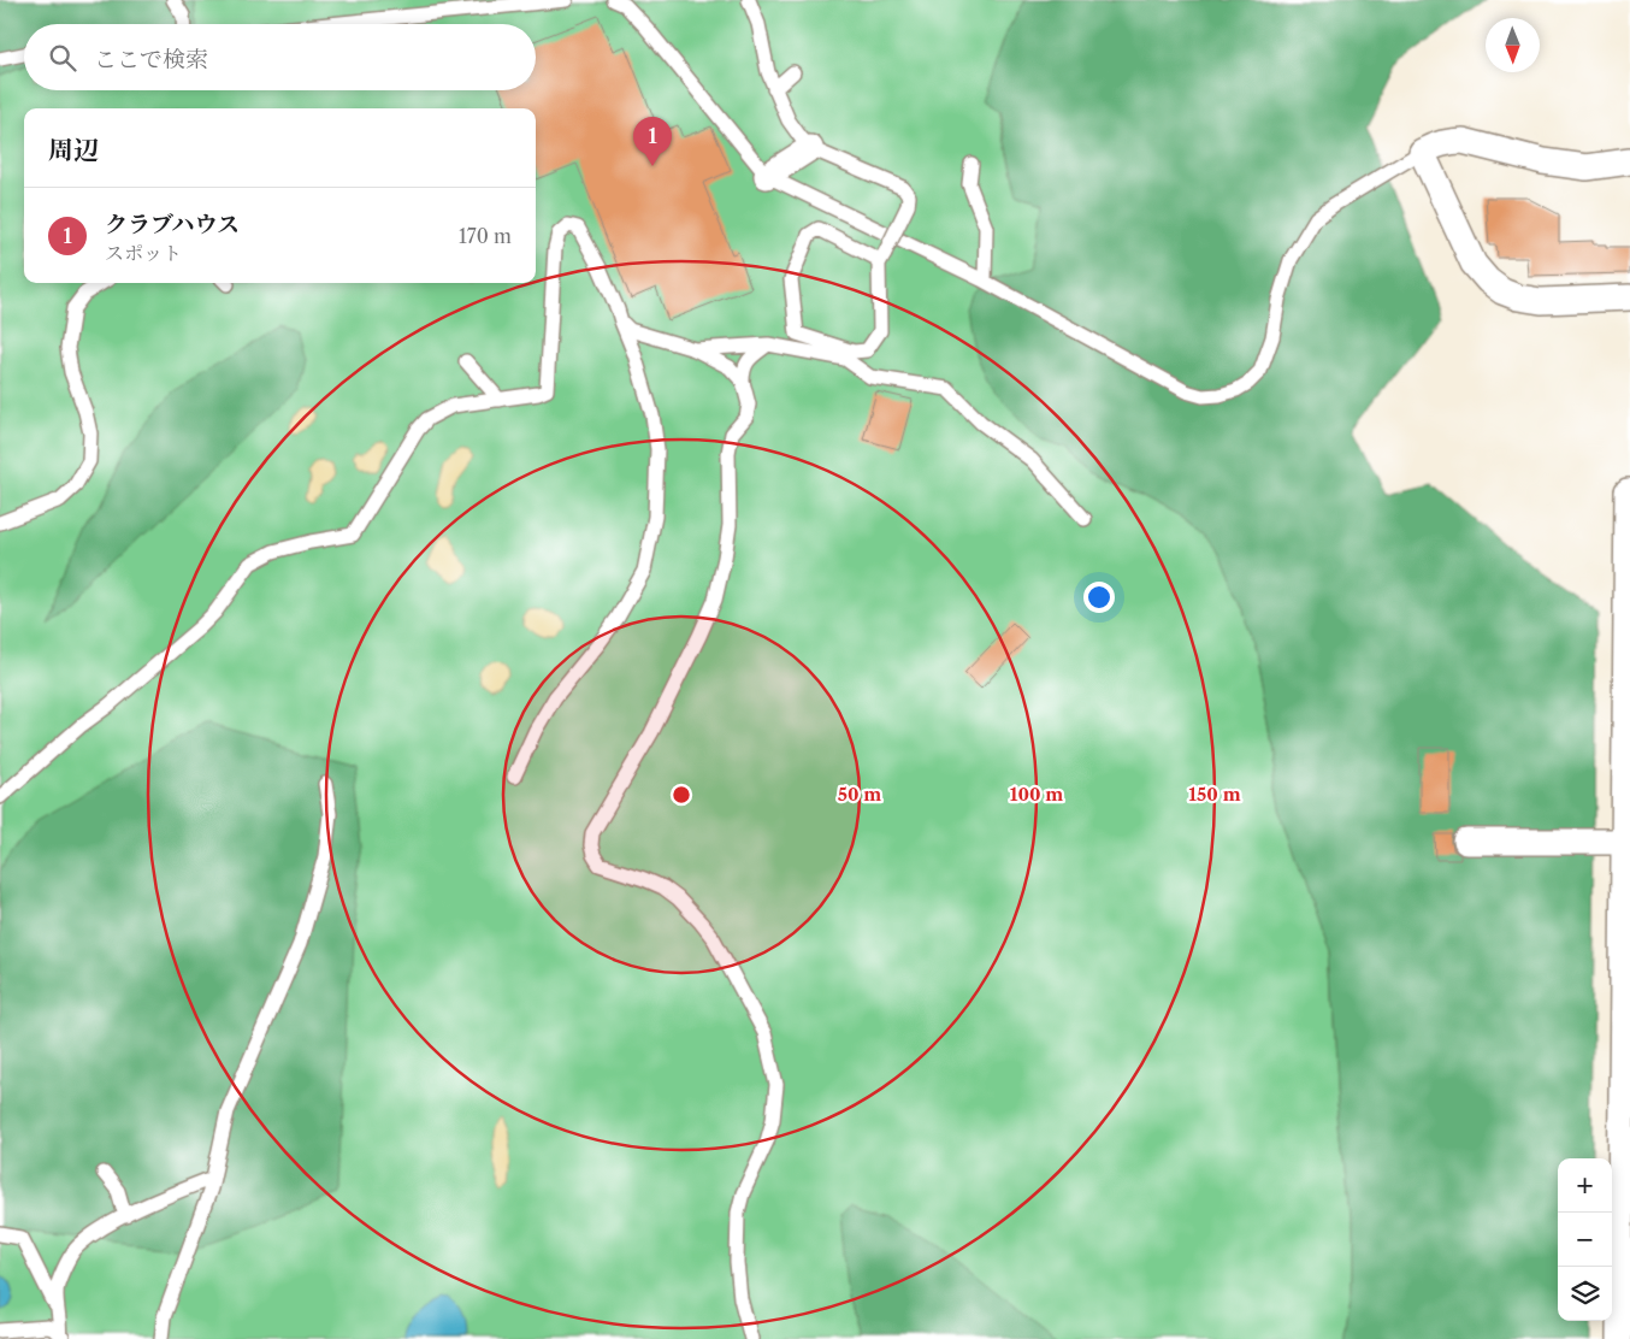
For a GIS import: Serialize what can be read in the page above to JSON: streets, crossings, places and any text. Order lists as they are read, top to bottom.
{
  "north": "bottom",
  "page": {
    "search": "ここで検索",
    "heading": "周辺",
    "pins": "1",
    "list": [
      {
        "mark": "1",
        "name": "クラブハウス",
        "note": "スポット",
        "value": "170 m"
      }
    ],
    "map_buttons": ["+", "−"]
  },
  "rings": ["50 m", "100 m", "150 m"]
}
